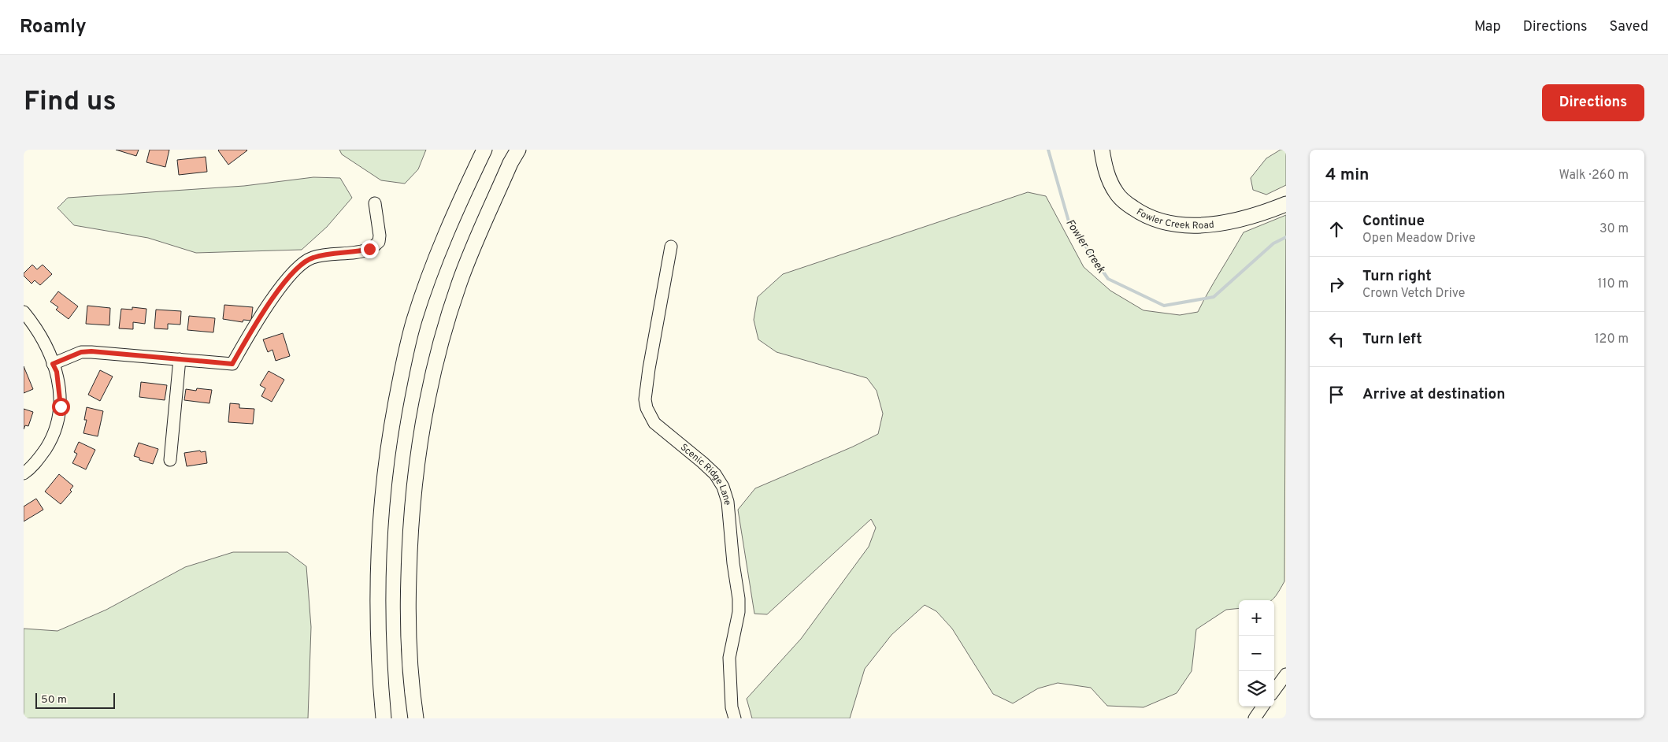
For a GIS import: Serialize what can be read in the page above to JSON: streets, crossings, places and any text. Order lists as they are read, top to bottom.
{
  "streets": {
    "main road": ["Fowler Creek Road"],
    "street": ["Scenic Ridge Lane"]
  },
  "water": ["Fowler Creek"],
  "scale_bar": "50 m",
  "page": {
    "header": "Roamly",
    "nav": ["Map", "Directions", "Saved"],
    "buttons": "Directions",
    "title": "Find us",
    "heading": ["4 min", "Walk · 260 m"],
    "list": [
      ["Continue", "Open Meadow Drive", "30 m"],
      ["Turn right", "Crown Vetch Drive", "110 m"],
      ["Turn left", "120 m"],
      "Arrive at destination"
    ],
    "map_buttons": ["+", "−"],
    "scale": "50 m"
  }
}
